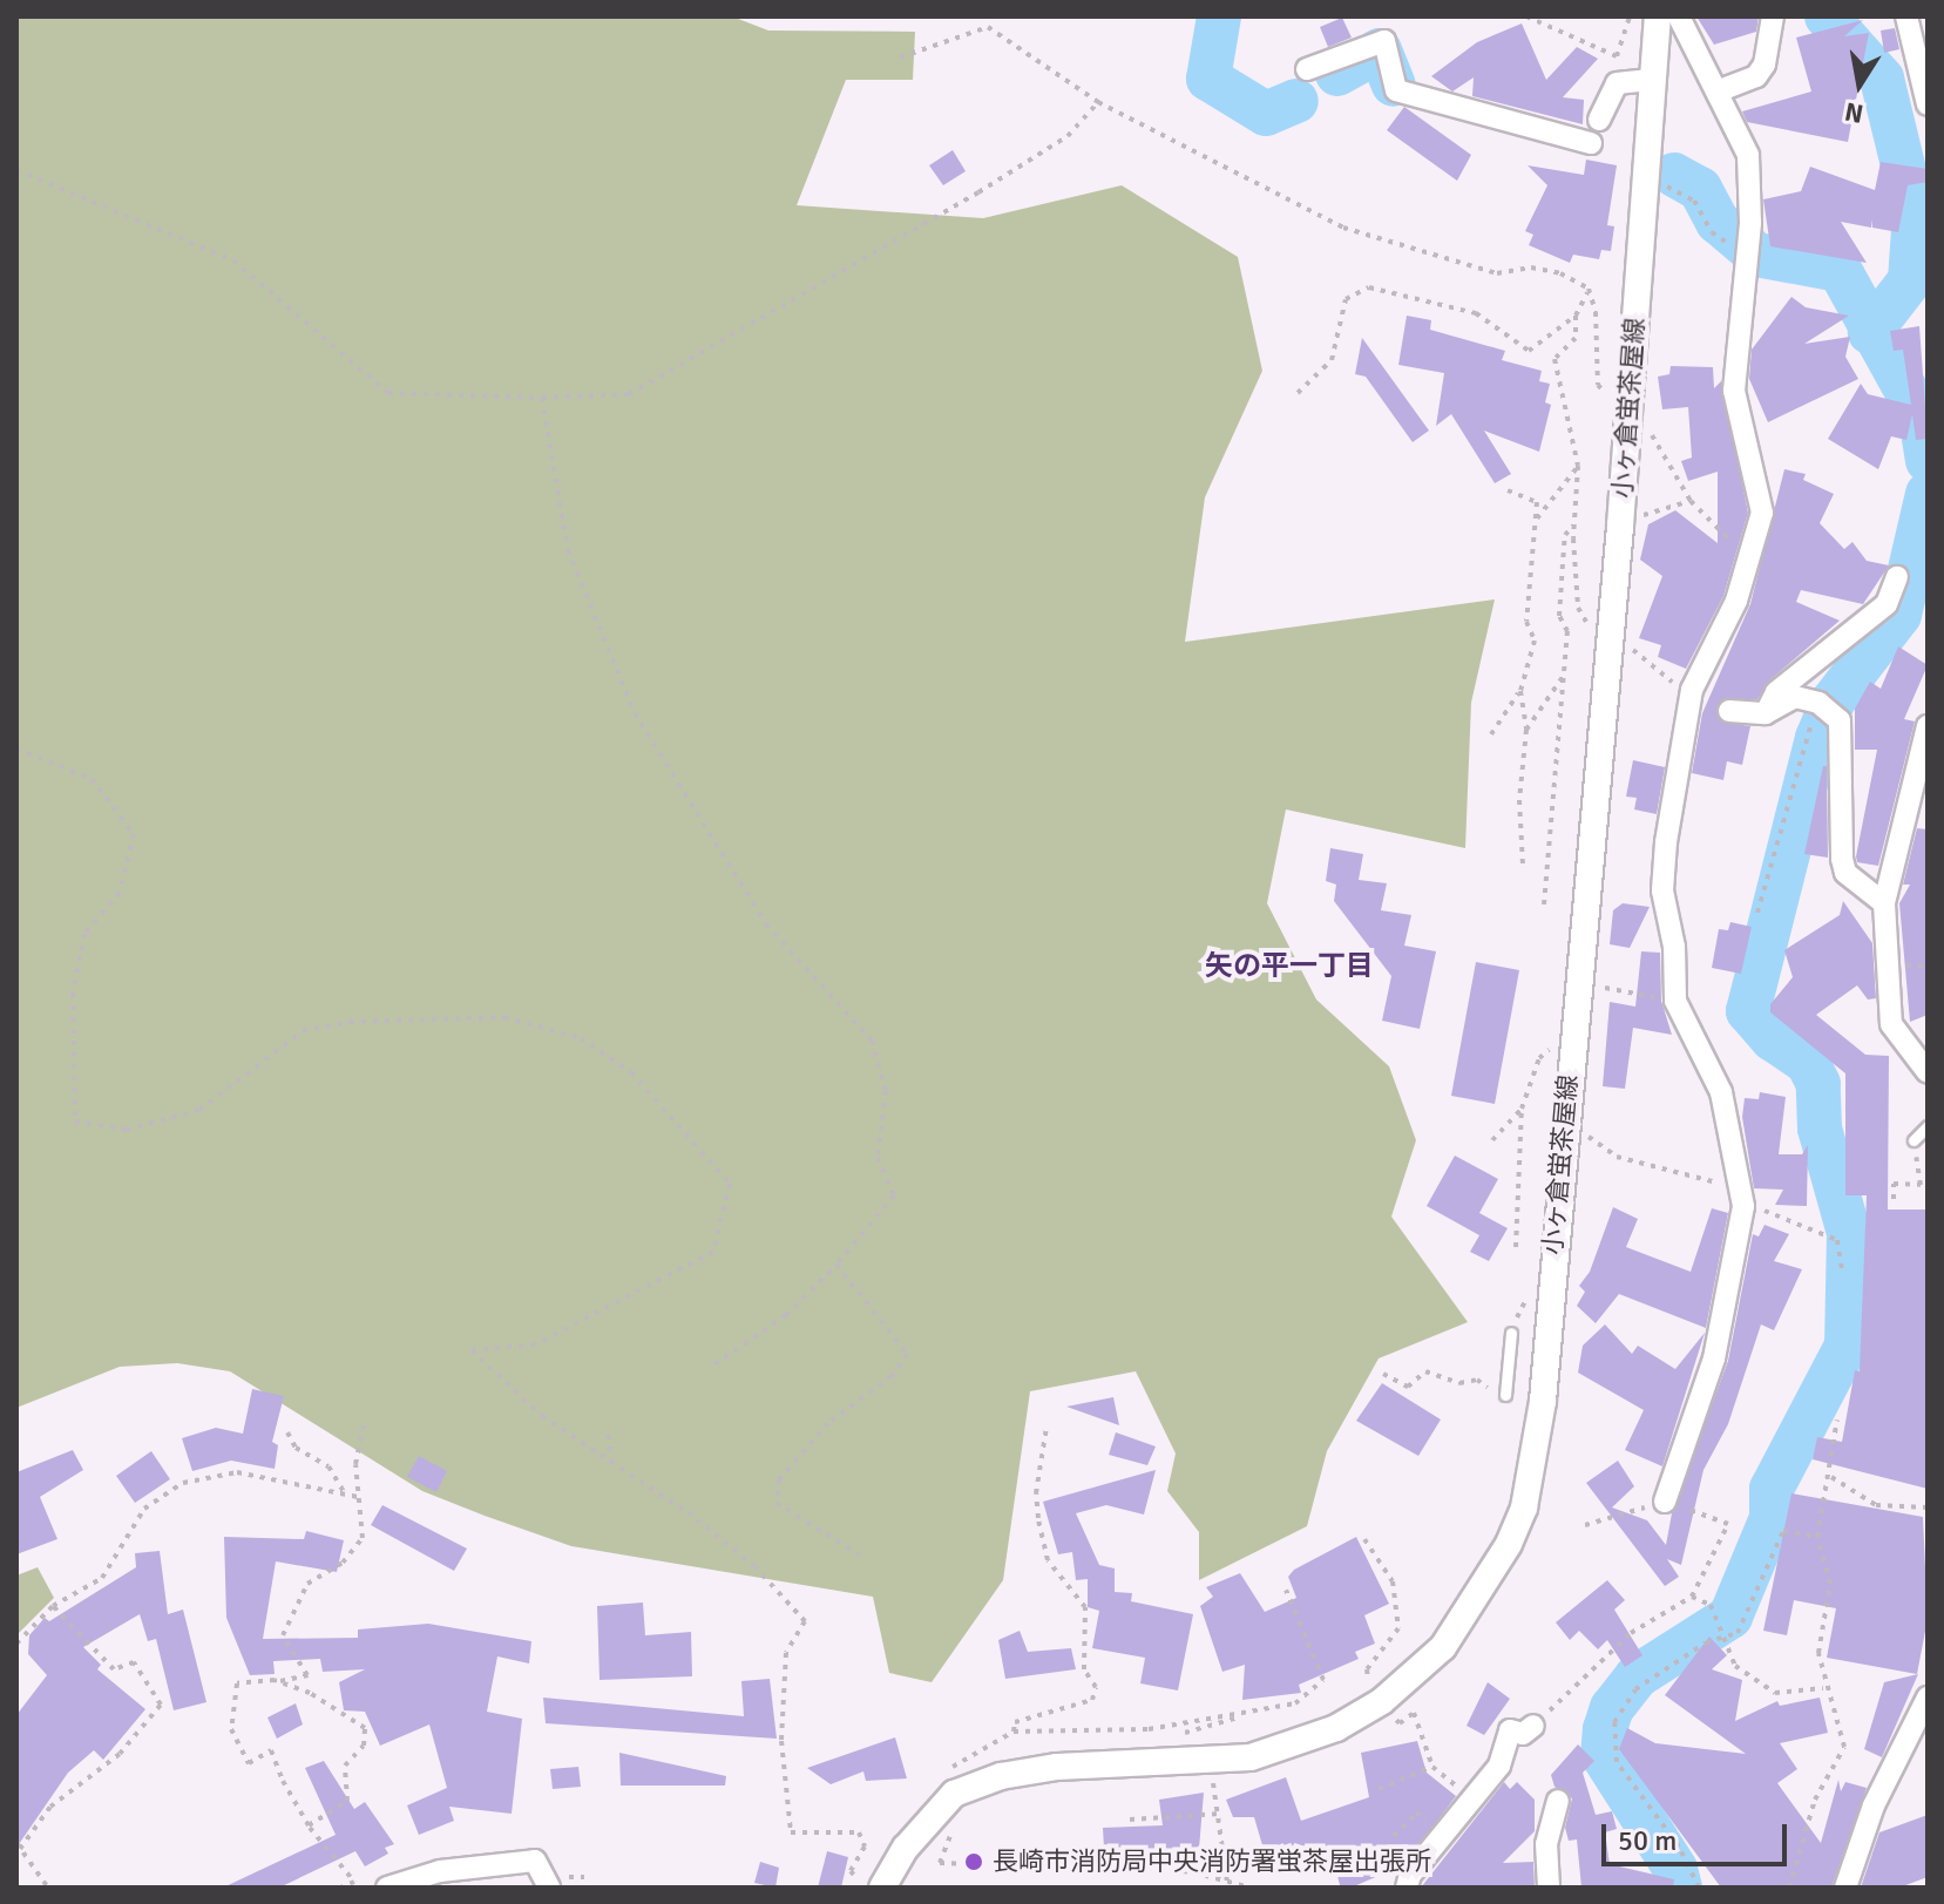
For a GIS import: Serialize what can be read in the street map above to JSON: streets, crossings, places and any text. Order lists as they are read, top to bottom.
{
  "streets": {
    "street": ["小ヶ倉蛍茶屋線"]
  },
  "districts": ["矢の平一丁目"],
  "places": ["長崎市消防局中央消防署蛍茶屋出張所"],
  "scale_bar": "50 m",
  "north": "bottom"
}
